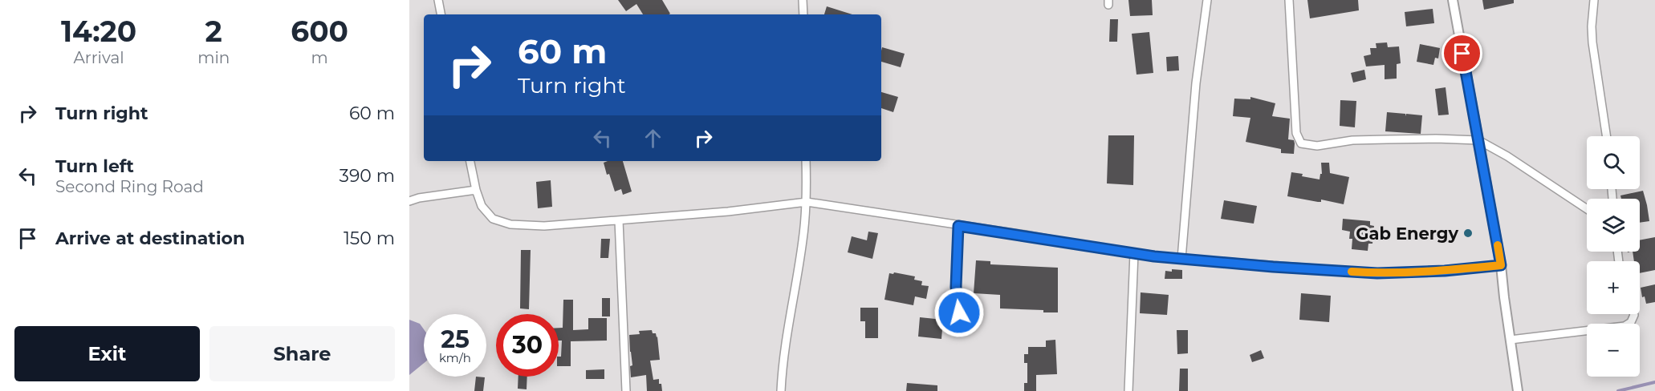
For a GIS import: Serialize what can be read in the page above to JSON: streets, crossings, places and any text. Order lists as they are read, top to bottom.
{
  "places": ["Gab Energy"],
  "page": {
    "eta": [
      "14:20",
      "Arrival",
      "2",
      "min",
      "600",
      "m"
    ],
    "turn": ["60 m", "Turn right"],
    "list": [
      {
        "name": "Turn right",
        "value": "60 m"
      },
      {
        "name": "Turn left",
        "note": "Second Ring Road",
        "value": "390 m"
      },
      {
        "name": "Arrive at destination",
        "value": "150 m"
      }
    ],
    "map_buttons": ["+", "−"],
    "speed": "25 km/h",
    "limit": "30",
    "buttons": ["Exit", "Share"]
  }
}
